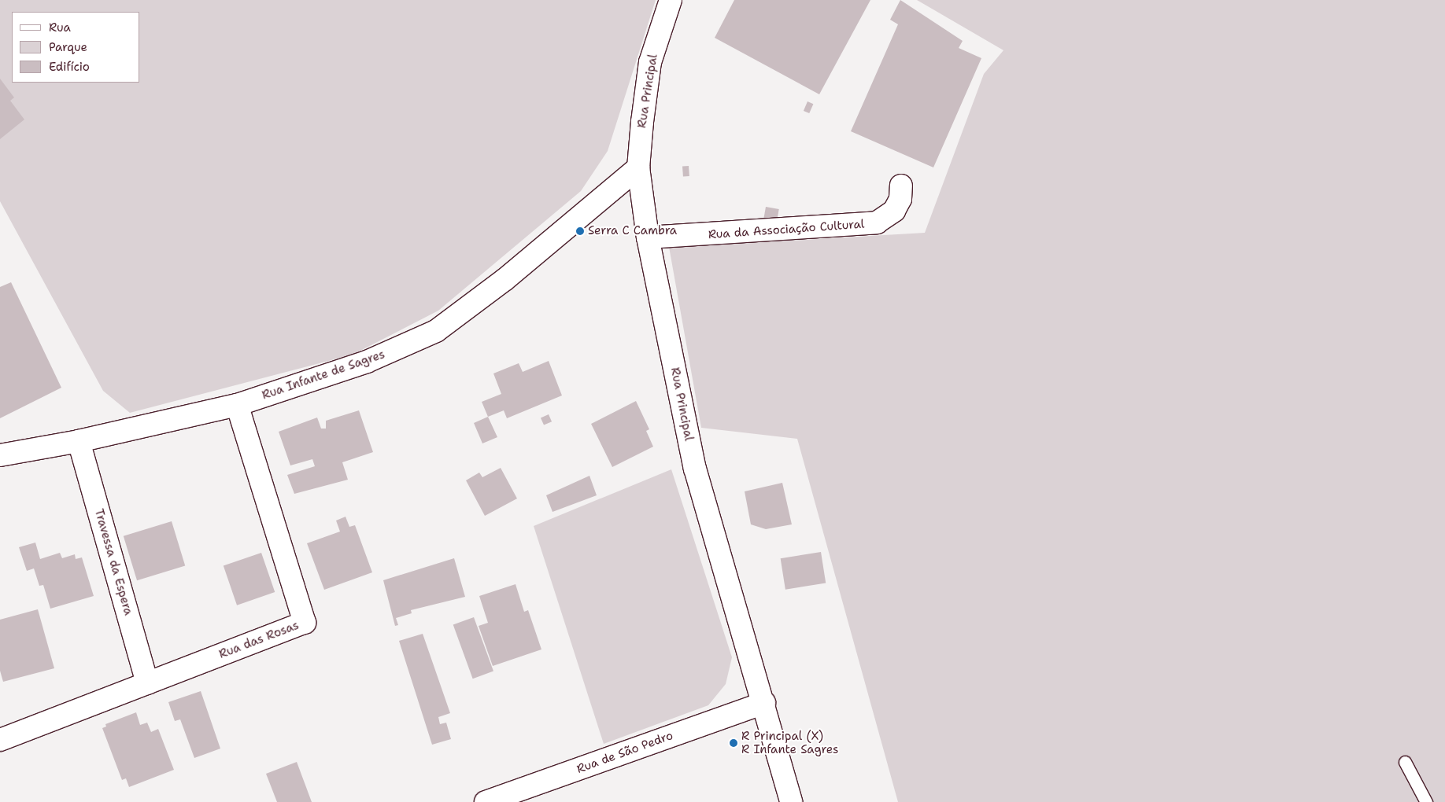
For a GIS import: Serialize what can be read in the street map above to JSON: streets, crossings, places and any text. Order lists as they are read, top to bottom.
{
  "streets": {
    "street": [
      "Rua Principal",
      "Rua da Associação Cultural",
      "Rua Infante de Sagres",
      "Travessa da Espera",
      "Rua das Rosas",
      "Rua de São Pedro"
    ]
  },
  "crossings": [
    ["Rua Principal", "Rua da Associação Cultural"],
    ["Rua Principal", "Rua Infante de Sagres"],
    ["Rua Principal", "Rua de São Pedro"],
    ["Rua Infante de Sagres", "Travessa da Espera"],
    ["Rua Infante de Sagres", "Rua das Rosas"],
    ["Travessa da Espera", "Rua das Rosas"]
  ],
  "places": ["Serra C Cambra", "R Principal (X) R Infante Sagres"],
  "legend": ["Rua", "Parque", "Edifício"]
}
